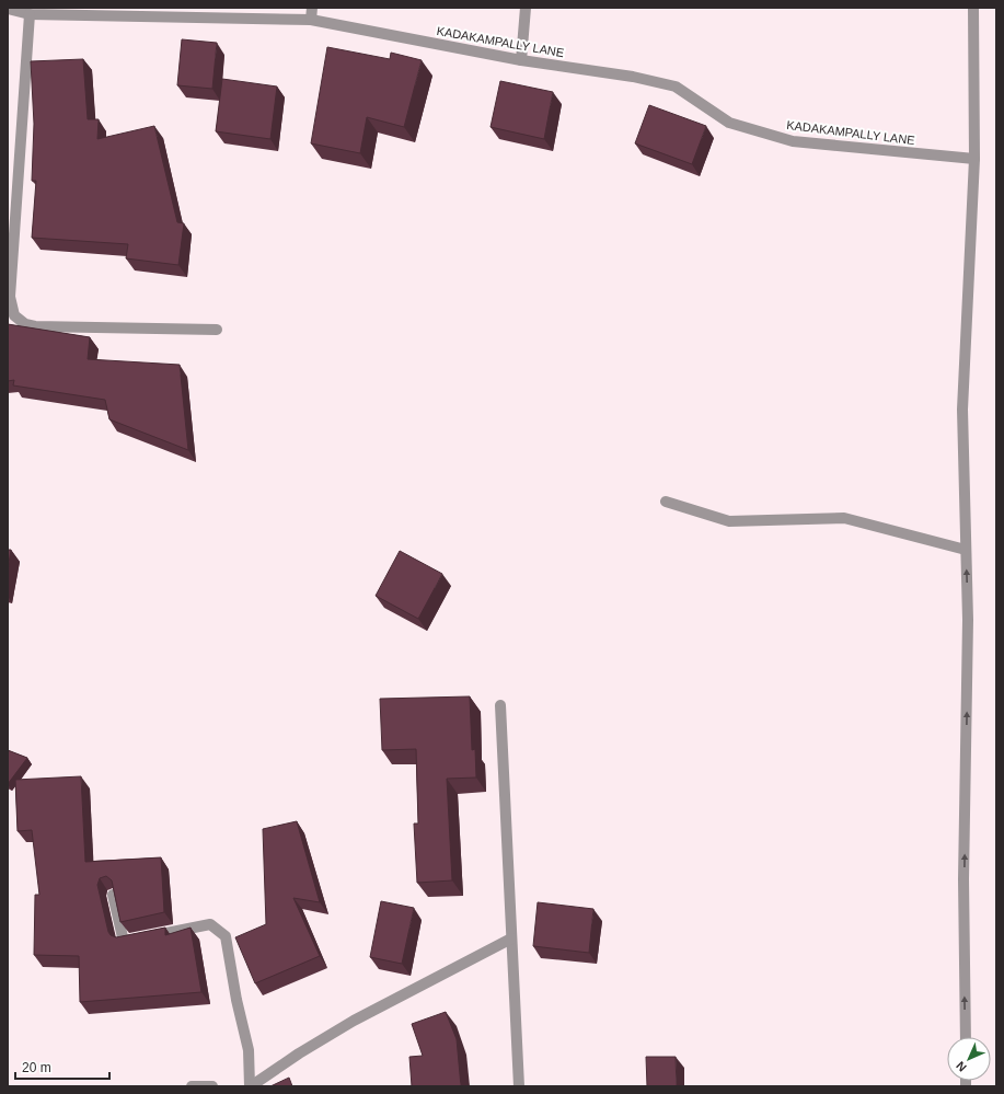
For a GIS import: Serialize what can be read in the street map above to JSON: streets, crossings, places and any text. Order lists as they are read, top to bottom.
{
  "streets": {
    "street": ["KADAKAMPALLY LANE"]
  },
  "scale_bar": "20 m",
  "north": "bottom left"
}
